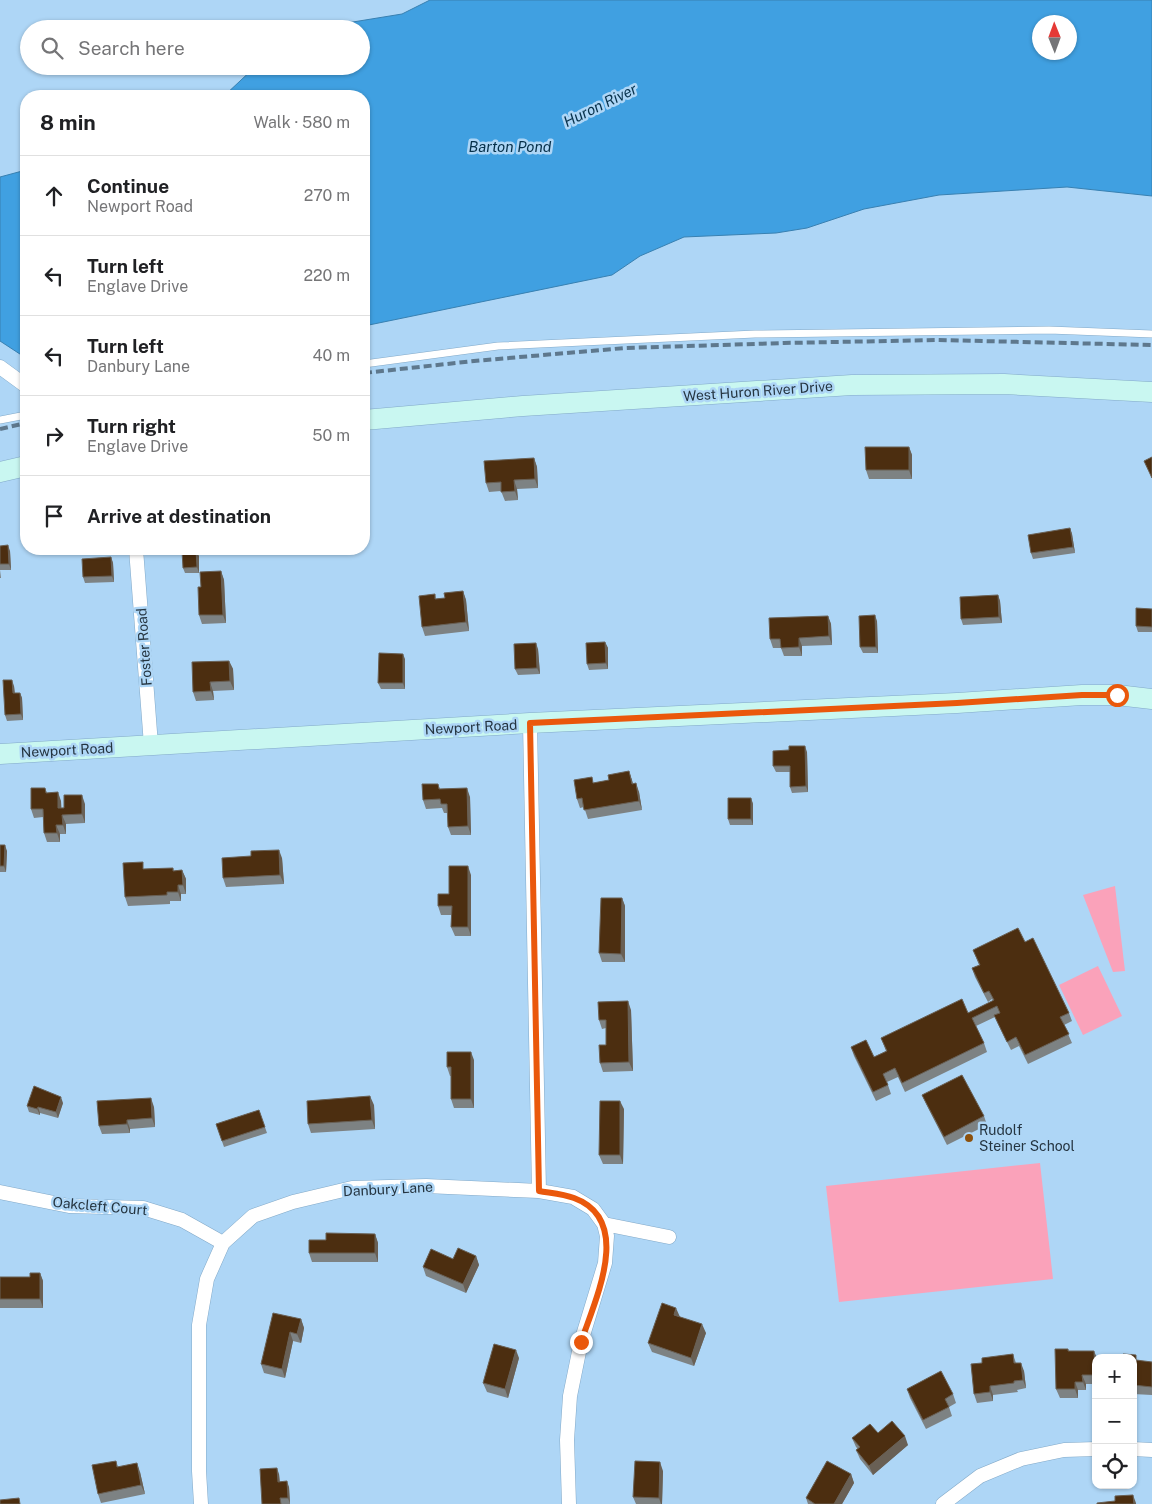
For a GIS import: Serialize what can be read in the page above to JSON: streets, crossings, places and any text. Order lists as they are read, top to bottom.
{
  "streets": {
    "street": [
      "West Huron River Drive",
      "Foster Road",
      "Newport Road",
      "Danbury Lane",
      "Oakcleft Court"
    ]
  },
  "crossings": [
    ["Foster Road", "Newport Road"],
    ["Danbury Lane", "Oakcleft Court"]
  ],
  "water": ["Huron River", "Barton Pond"],
  "places": ["Rudolf Steiner School"],
  "north": "top",
  "page": {
    "search": "Search here",
    "heading": ["8 min", "Walk · 580 m"],
    "list": [
      ["Continue", "Newport Road", "270 m"],
      ["Turn left", "Englave Drive", "220 m"],
      ["Turn left", "Danbury Lane", "40 m"],
      ["Turn right", "Englave Drive", "50 m"],
      "Arrive at destination"
    ],
    "map_buttons": ["+", "−"]
  }
}
